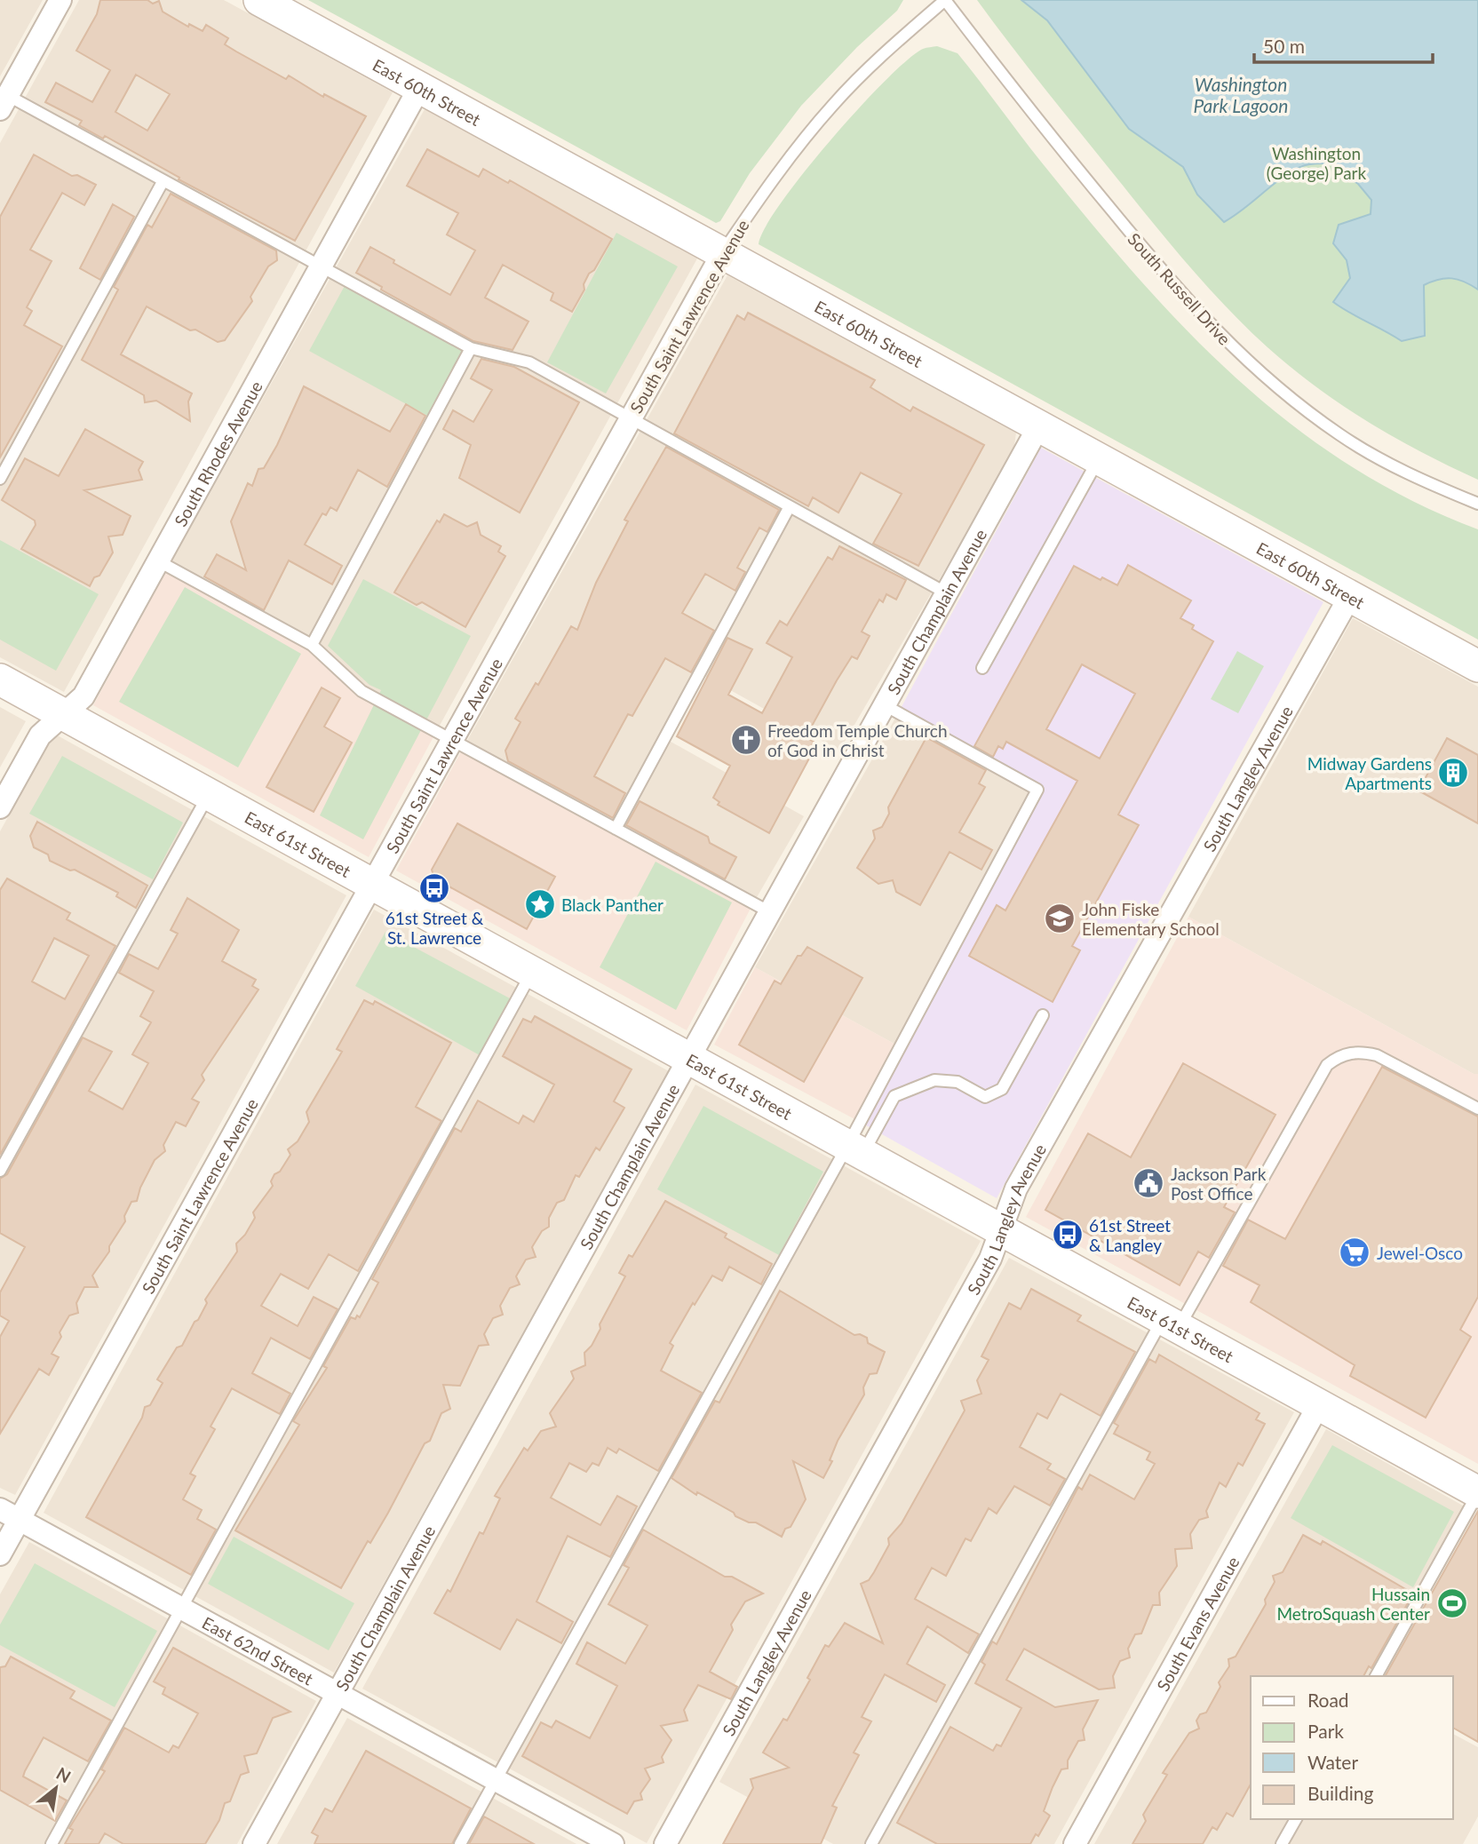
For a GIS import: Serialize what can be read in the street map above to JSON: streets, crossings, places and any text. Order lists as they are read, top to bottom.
{
  "streets": {
    "street": [
      "East 60th Street",
      "South Saint Lawrence Avenue",
      "South Rhodes Avenue",
      "South Champlain Avenue",
      "South Langley Avenue",
      "East 61st Street",
      "South Evans Avenue",
      "East 62nd Street"
    ],
    "lane": ["South Russell Drive"]
  },
  "crossings": [
    ["East 60th Street", "South Saint Lawrence Avenue"],
    ["East 60th Street", "South Rhodes Avenue"],
    ["East 60th Street", "South Champlain Avenue"],
    ["East 60th Street", "South Langley Avenue"],
    ["South Russell Drive", "South Saint Lawrence Avenue"],
    ["South Saint Lawrence Avenue", "East 61st Street"],
    ["South Saint Lawrence Avenue", "East 62nd Street"],
    ["South Rhodes Avenue", "East 61st Street"],
    ["South Champlain Avenue", "East 61st Street"],
    ["South Champlain Avenue", "East 62nd Street"],
    ["South Langley Avenue", "East 61st Street"],
    ["East 61st Street", "South Evans Avenue"]
  ],
  "water": ["Washington Park Lagoon"],
  "parks": ["Washington (George) Park"],
  "places": {
    "church": ["Freedom Temple Church of God in Christ"],
    "building": ["Midway Gardens Apartments"],
    "bus stop": ["61st Street & St. Lawrence", "61st Street & Langley"],
    "place": ["Black Panther"],
    "school or university": ["John Fiske Elementary School"],
    "public building": ["Jackson Park Post Office"],
    "supermarket": ["Jewel-Osco"],
    "sports": ["Hussain MetroSquash Center"]
  },
  "legend": [
    "Road",
    "Park",
    "Water",
    "Building"
  ],
  "scale_bar": "50 m",
  "north": "top right"
}
